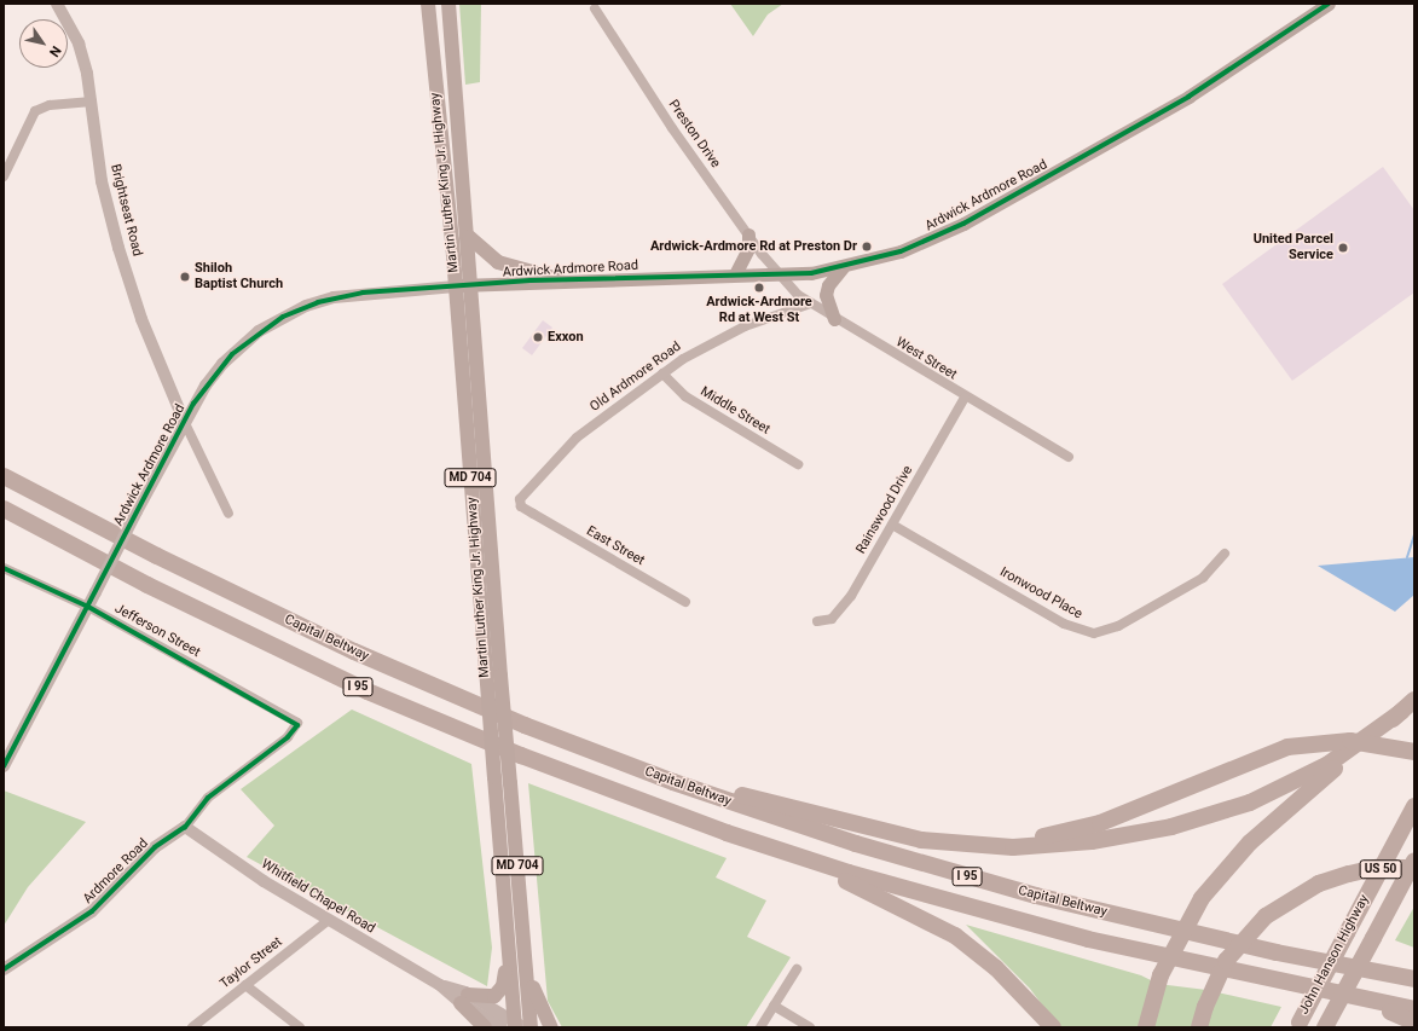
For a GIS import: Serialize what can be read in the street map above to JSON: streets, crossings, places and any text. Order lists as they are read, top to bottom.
{
  "streets": {
    "highway": [
      "Capital Beltway",
      "I 95",
      "US 50",
      "John Hanson Highway"
    ],
    "main road": ["Martin Luther King Jr. Highway", "Ardwick Ardmore Road", "MD 704"],
    "street": [
      "Preston Drive",
      "Brightseat Road",
      "West Street",
      "Old Ardmore Road",
      "Middle Street",
      "Rainswood Drive",
      "East Street",
      "Ironwood Place",
      "Jefferson Street",
      "Ardmore Road",
      "Whitfield Chapel Road",
      "Taylor Street"
    ]
  },
  "crossings": [
    ["Preston Drive", "Ardwick Ardmore Road"],
    ["Preston Drive", "West Street"],
    ["Martin Luther King Jr. Highway", "Ardwick Ardmore Road"],
    ["Martin Luther King Jr. Highway", "Whitfield Chapel Road"],
    ["Ardwick Ardmore Road", "Brightseat Road"],
    ["Ardwick Ardmore Road", "West Street"],
    ["Ardwick Ardmore Road", "Jefferson Street"],
    ["West Street", "Old Ardmore Road"],
    ["West Street", "Rainswood Drive"],
    ["Old Ardmore Road", "Middle Street"],
    ["Old Ardmore Road", "East Street"],
    ["Rainswood Drive", "Ironwood Place"],
    ["Jefferson Street", "Ardmore Road"],
    ["Ardmore Road", "Whitfield Chapel Road"],
    ["Whitfield Chapel Road", "Taylor Street"]
  ],
  "places": [
    "Ardwick-Ardmore Rd at Preston Dr",
    "United Parcel Service",
    "Shiloh Baptist Church",
    "Ardwick-Ardmore Rd at West St",
    "Exxon"
  ],
  "north": "bottom right"
}
